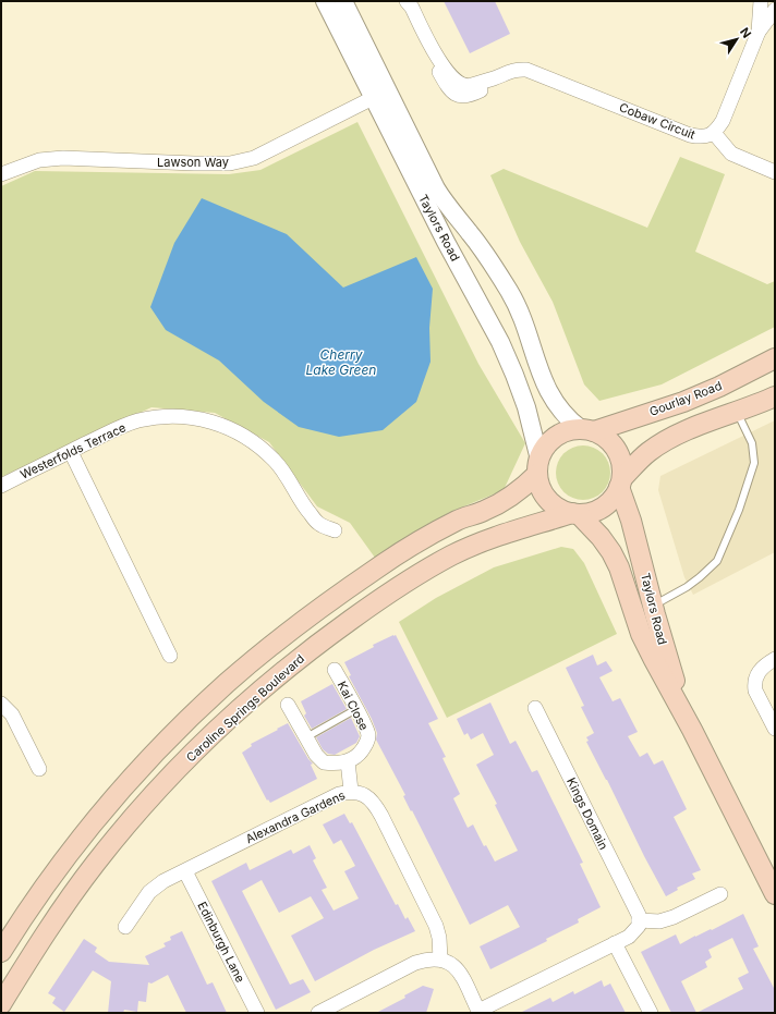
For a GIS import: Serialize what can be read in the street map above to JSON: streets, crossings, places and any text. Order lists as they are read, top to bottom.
{
  "streets": {
    "main road": ["Taylors Road", "Gourlay Road", "Caroline Springs Boulevard"],
    "street": [
      "Cobaw Circuit",
      "Lawson Way",
      "Westerfolds Terrace",
      "Kai Close",
      "Kings Domain",
      "Alexandra Gardens",
      "Edinburgh Lane"
    ]
  },
  "crossings": [
    ["Lawson Way", "Taylors Road"],
    ["Taylors Road", "Gourlay Road"],
    ["Taylors Road", "Caroline Springs Boulevard"],
    ["Gourlay Road", "Caroline Springs Boulevard"],
    ["Alexandra Gardens", "Edinburgh Lane"]
  ],
  "water": ["Cherry Lake Green"],
  "north": "top right"
}
